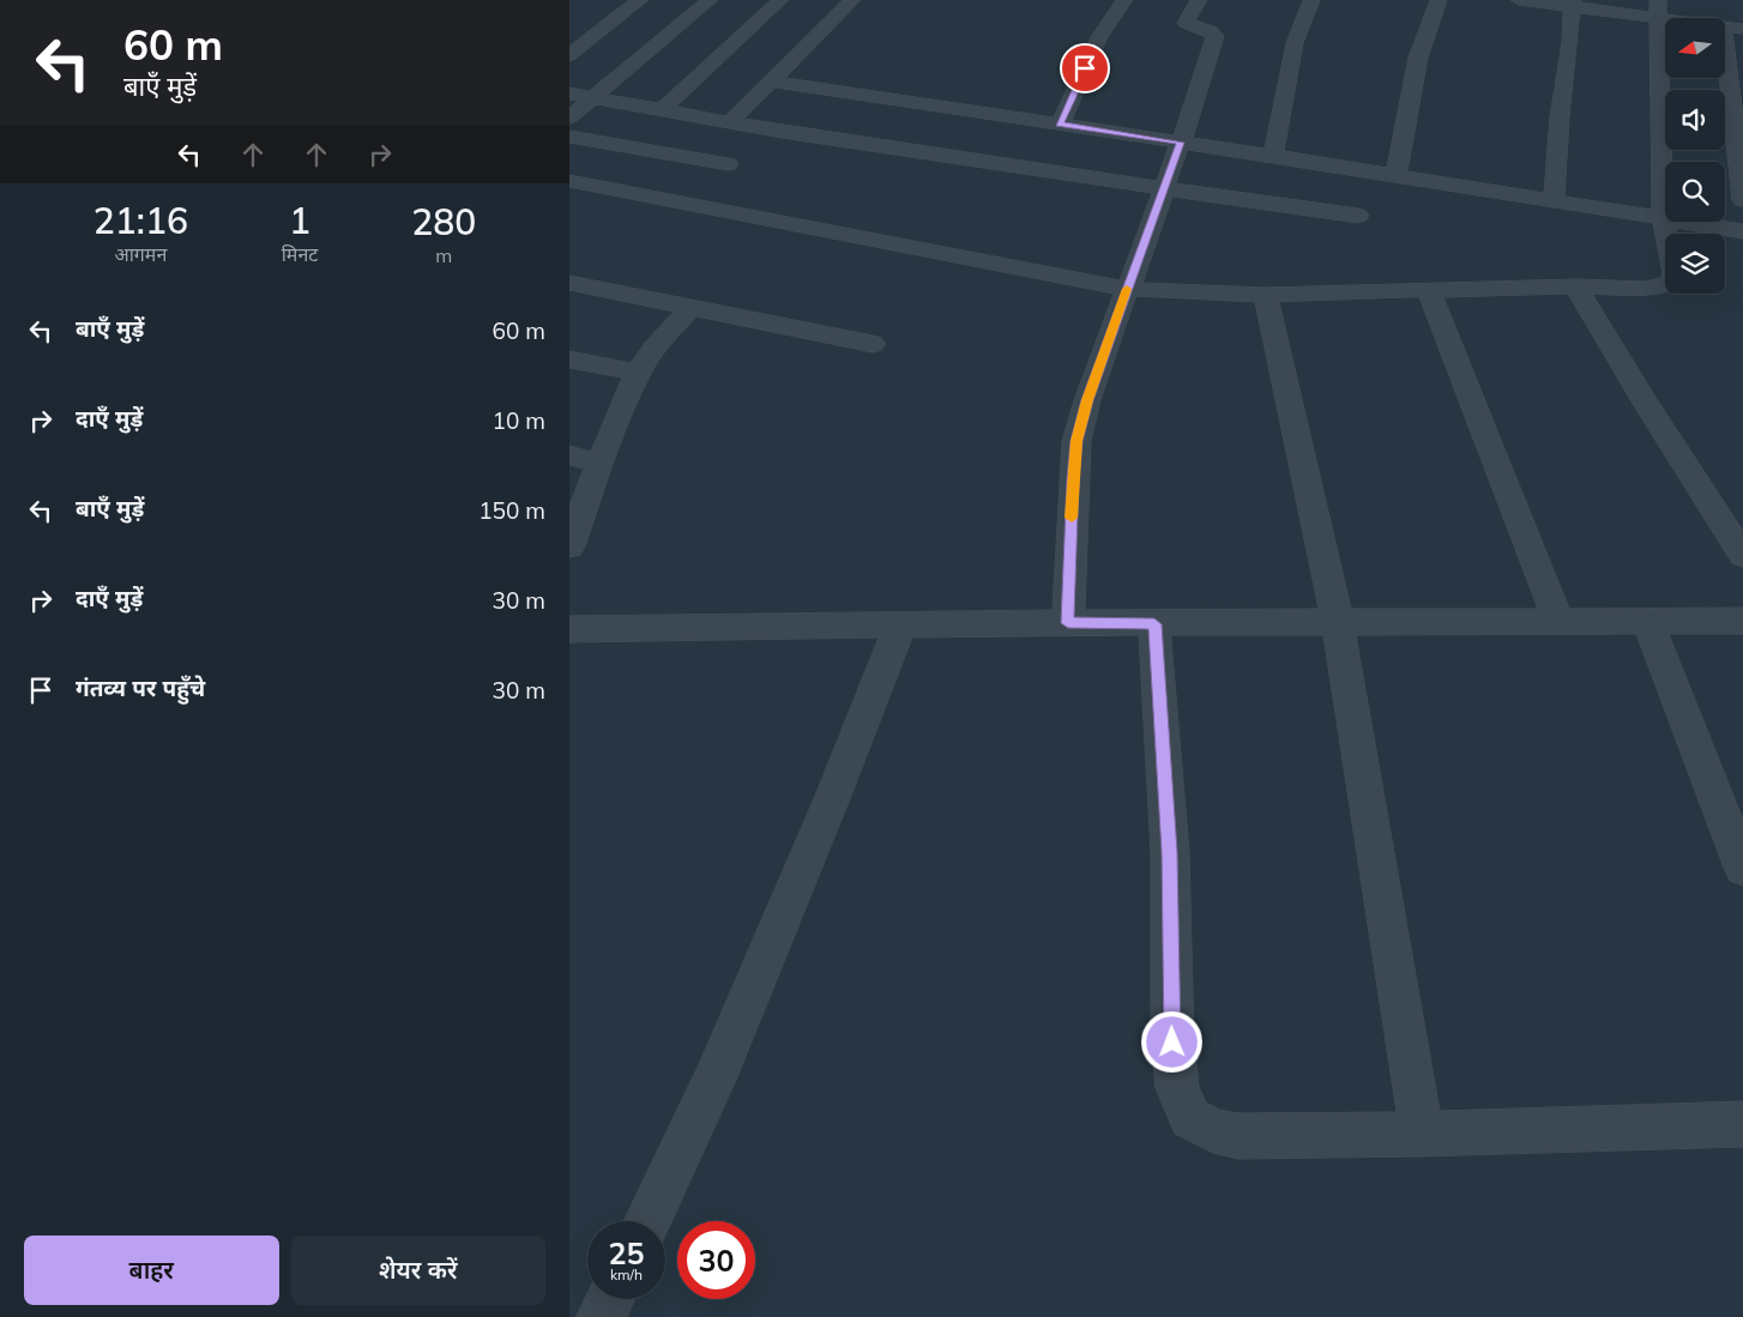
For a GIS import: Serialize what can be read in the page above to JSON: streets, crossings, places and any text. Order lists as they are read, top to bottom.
{
  "north": "left",
  "page": {
    "turn": ["60 m", "बाएँ मुड़ें"],
    "eta": [
      "21:16",
      "आगमन",
      "1",
      "मिनट",
      "280",
      "m"
    ],
    "list": [
      {
        "name": "बाएँ मुड़ें",
        "value": "60 m"
      },
      {
        "name": "दाएँ मुड़ें",
        "value": "10 m"
      },
      {
        "name": "बाएँ मुड़ें",
        "value": "150 m"
      },
      {
        "name": "दाएँ मुड़ें",
        "value": "30 m"
      },
      {
        "name": "गंतव्य पर पहुँचे",
        "value": "30 m"
      }
    ],
    "speed": "25 km/h",
    "limit": "30",
    "buttons": ["बाहर", "शेयर करें"]
  }
}
